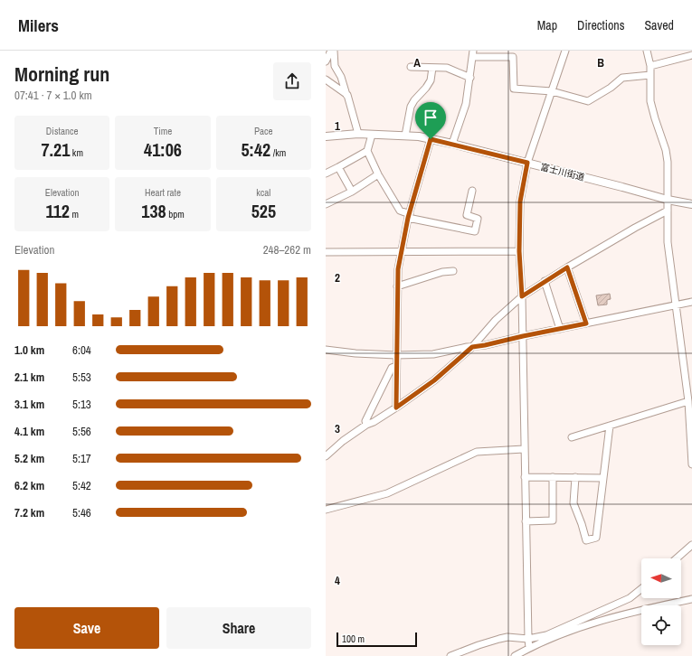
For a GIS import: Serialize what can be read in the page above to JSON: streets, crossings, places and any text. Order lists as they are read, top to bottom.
{
  "streets": {
    "main road": ["富士川街道"]
  },
  "scale_bar": "100 m",
  "north": "left",
  "page": {
    "header": "Milers",
    "nav": ["Map", "Directions", "Saved"],
    "heading": ["Morning run", "07:41 · 7 × 1.0 km"],
    "stats": [
      ["Distance", "7.21 km"],
      ["Time", "41:06"],
      ["Pace", "5:42 /km"],
      ["Elevation", "112 m"],
      ["Heart rate", "138 bpm"],
      ["kcal", "525"]
    ],
    "chart": ["Elevation", "248–262 m"],
    "list": [
      {
        "name": "1.0 km",
        "note": "6:04"
      },
      {
        "name": "2.1 km",
        "note": "5:53"
      },
      {
        "name": "3.1 km",
        "note": "5:13"
      },
      {
        "name": "4.1 km",
        "note": "5:56"
      },
      {
        "name": "5.2 km",
        "note": "5:17"
      },
      {
        "name": "6.2 km",
        "note": "5:42"
      },
      {
        "name": "7.2 km",
        "note": "5:46"
      }
    ],
    "buttons": ["Save", "Share"],
    "scale": "100 m"
  },
  "grid": {
    "columns": ["A", "B"],
    "rows": [
      "1",
      "2",
      "3",
      "4"
    ]
  }
}
